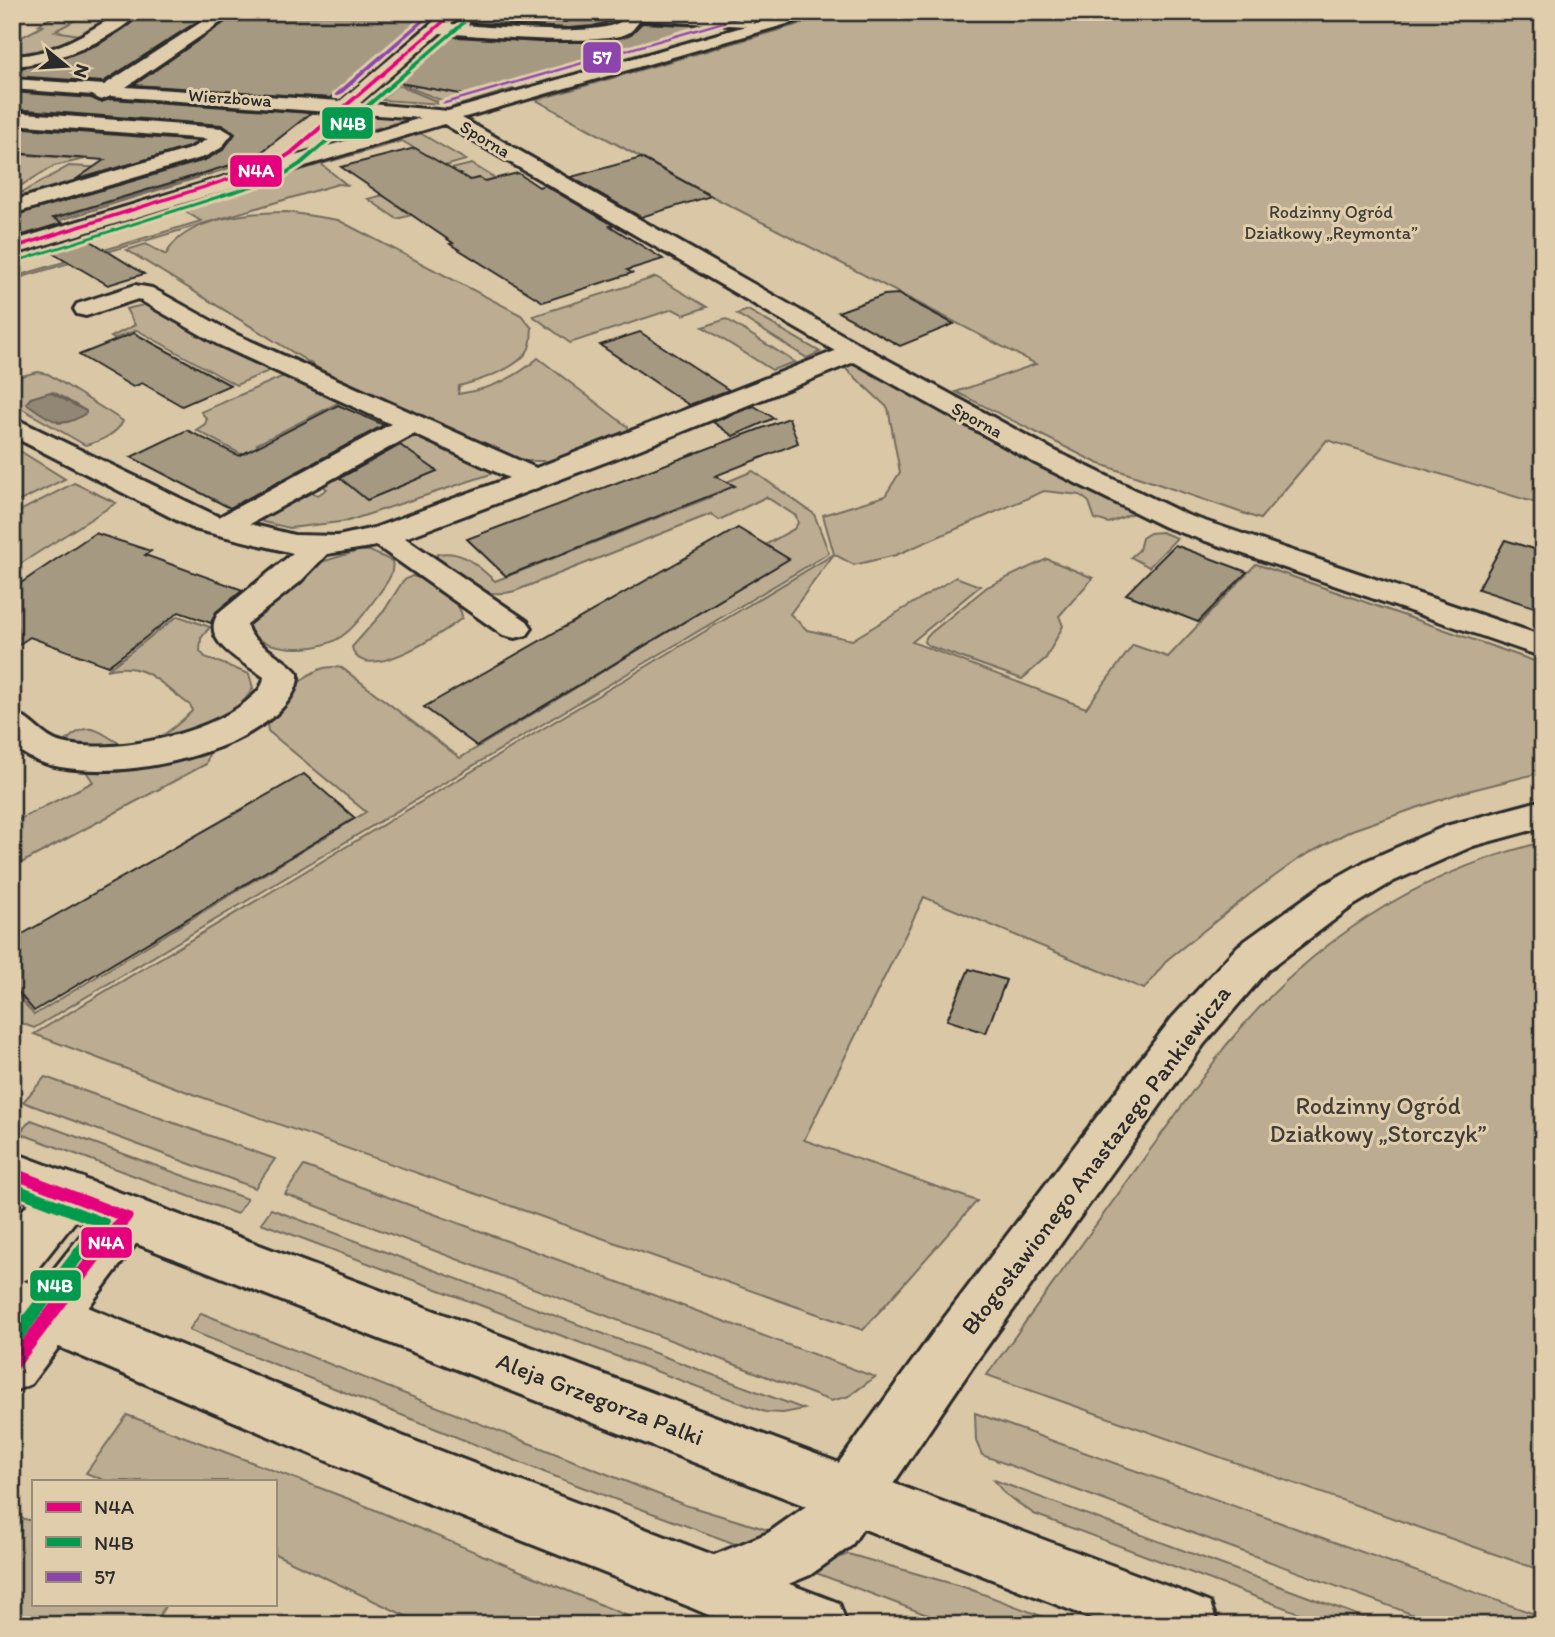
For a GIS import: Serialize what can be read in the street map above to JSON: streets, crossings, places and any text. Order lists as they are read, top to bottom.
{
  "streets": {
    "street": [
      "Wierzbowa",
      "Sporna",
      "Błogosławionego Anastazego Pankiewicza",
      "Aleja Grzegorza Palki"
    ]
  },
  "crossings": [
    ["Wierzbowa", "Sporna"],
    ["Błogosławionego Anastazego Pankiewicza", "Aleja Grzegorza Palki"]
  ],
  "parks": ["Rodzinny Ogród Działkowy „Reymonta”", "Rodzinny Ogród Działkowy „Storczyk”"],
  "lines": ["transit line N4A", "transit line 57", "transit line N4B"],
  "legend": ["N4A", "N4B", "57"],
  "north": "right"
}
